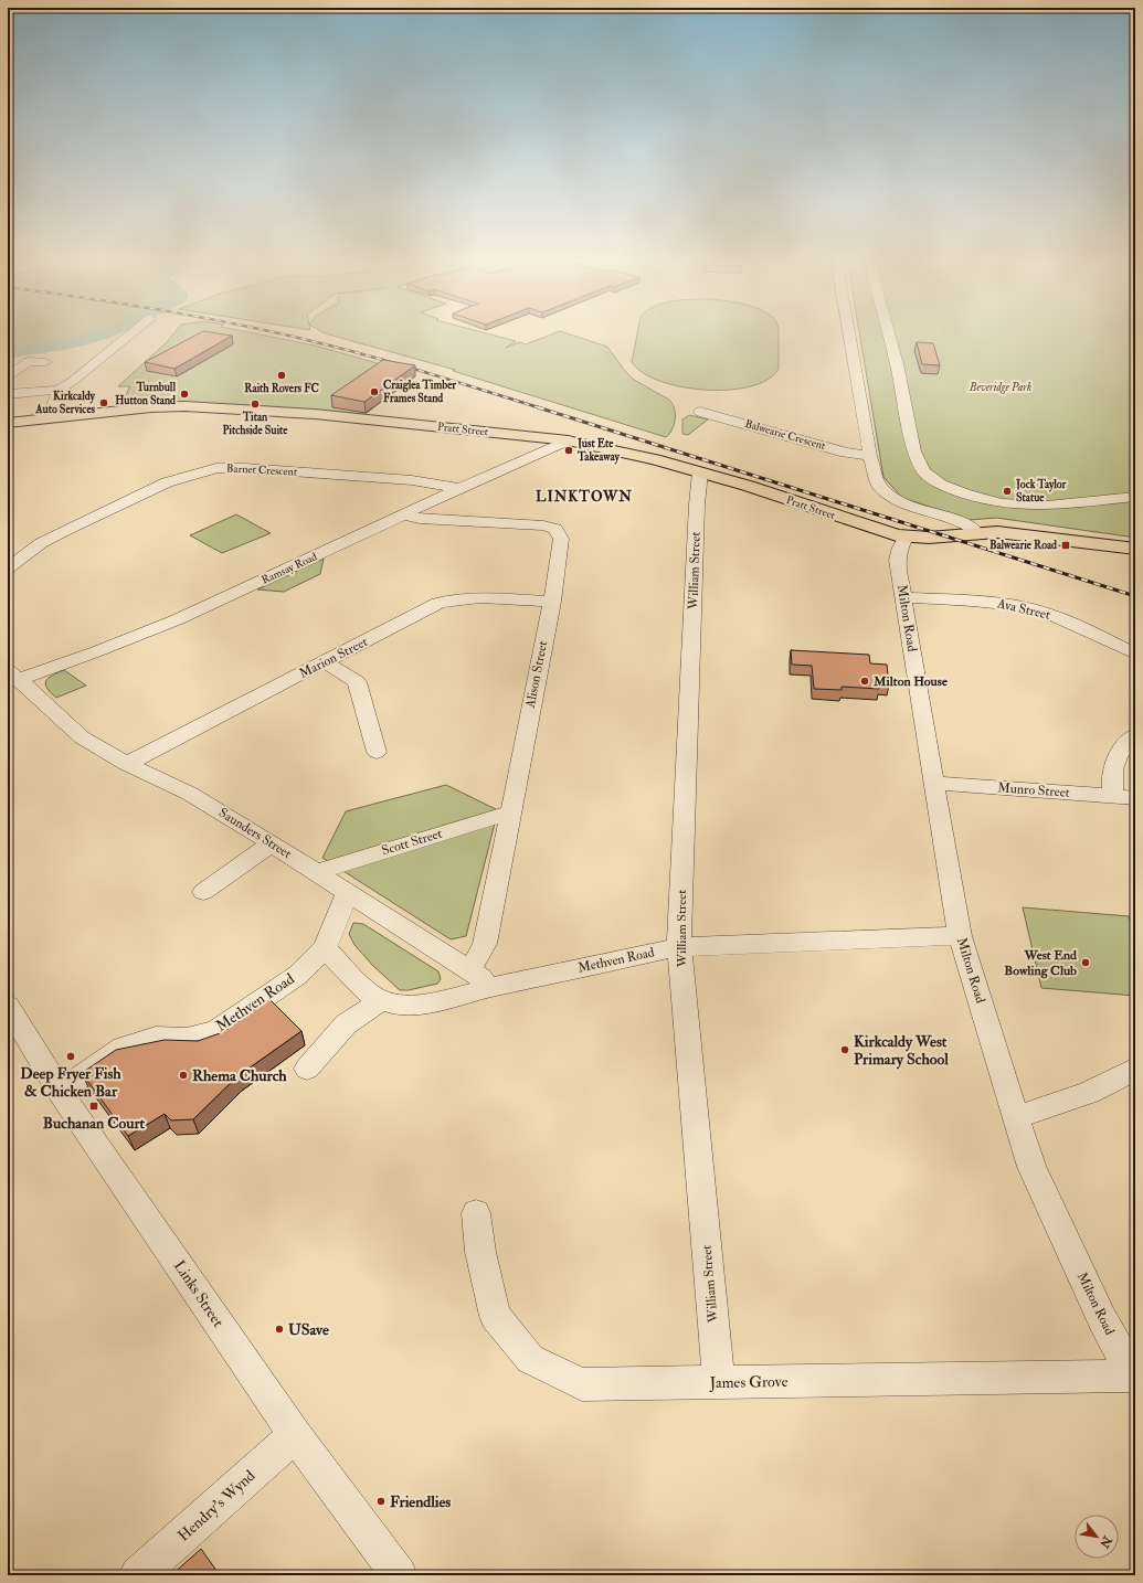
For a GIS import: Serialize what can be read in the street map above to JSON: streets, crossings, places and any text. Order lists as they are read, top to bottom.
{
  "streets": {
    "main road": ["Pratt Street"],
    "street": [
      "Balwearie Crescent",
      "Barnet Crescent",
      "Ramsay Road",
      "William Street",
      "Ava Street",
      "Milton Road",
      "Marion Street",
      "Alison Street",
      "Munro Street",
      "Saunders Street",
      "Scott Street",
      "Methven Road",
      "Links Street",
      "James Grove",
      "Hendry's Wynd"
    ]
  },
  "crossings": [
    ["Pratt Street", "Ramsay Road"],
    ["Pratt Street", "William Street"],
    ["Pratt Street", "Milton Road"],
    ["Barnet Crescent", "Ramsay Road"],
    ["Ramsay Road", "Alison Street"],
    ["Ramsay Road", "Saunders Street"],
    ["William Street", "Methven Road"],
    ["William Street", "James Grove"],
    ["Ava Street", "Milton Road"],
    ["Milton Road", "Munro Street"],
    ["Milton Road", "Methven Road"],
    ["Milton Road", "James Grove"],
    ["Marion Street", "Alison Street"],
    ["Marion Street", "Saunders Street"],
    ["Alison Street", "Saunders Street"],
    ["Alison Street", "Scott Street"],
    ["Saunders Street", "Scott Street"],
    ["Saunders Street", "Methven Road"],
    ["Methven Road", "Links Street"],
    ["Links Street", "Hendry's Wynd"]
  ],
  "districts": ["LINKTOWN"],
  "parks": ["Beveridge Park"],
  "places": {
    "other": [
      "Raith Rovers FC",
      "Craiglea Timber Frames Stand",
      "Turnbull Hutton Stand",
      "Kirkcaldy Auto Services",
      "Titan Pitchside Suite",
      "Just Ete Takeaway",
      "Jock Taylor Statue",
      "Milton House",
      "West End Bowling Club",
      "Kirkcaldy West Primary School",
      "Deep Fryer Fish & Chicken Bar",
      "Rhema Church",
      "USave",
      "Friendlies"
    ],
    "transit": ["Balwearie Road", "Buchanan Court"]
  },
  "north": "bottom right"
}
